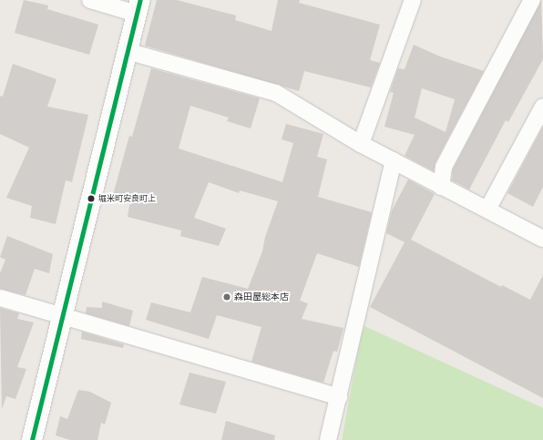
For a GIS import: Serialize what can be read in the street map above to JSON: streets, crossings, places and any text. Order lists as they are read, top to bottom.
{
  "places": ["堀米町安良町上", "森田屋総本店"]
}
